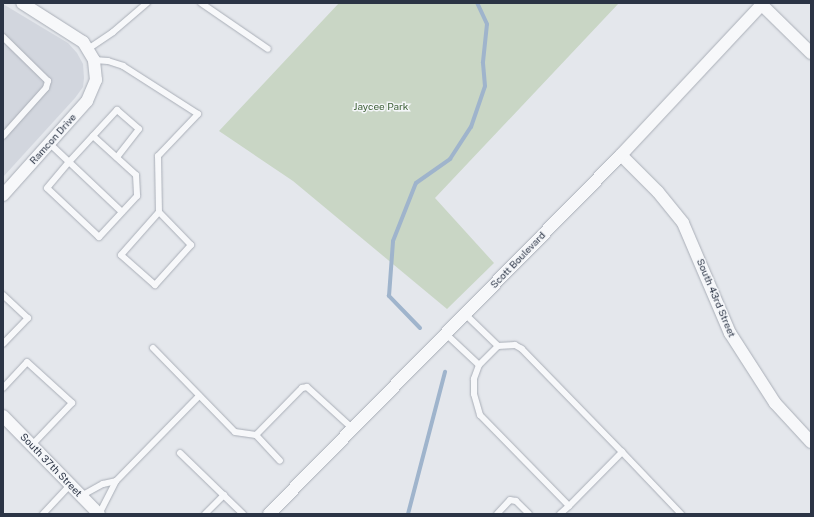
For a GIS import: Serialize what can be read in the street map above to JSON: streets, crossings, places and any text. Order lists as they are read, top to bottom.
{
  "streets": {
    "street": [
      "Ramcon Drive",
      "Scott Boulevard",
      "South 43rd Street",
      "South 37th Street"
    ]
  },
  "crossings": [
    ["Scott Boulevard", "South 43rd Street"]
  ],
  "parks": ["Jaycee Park"]
}
